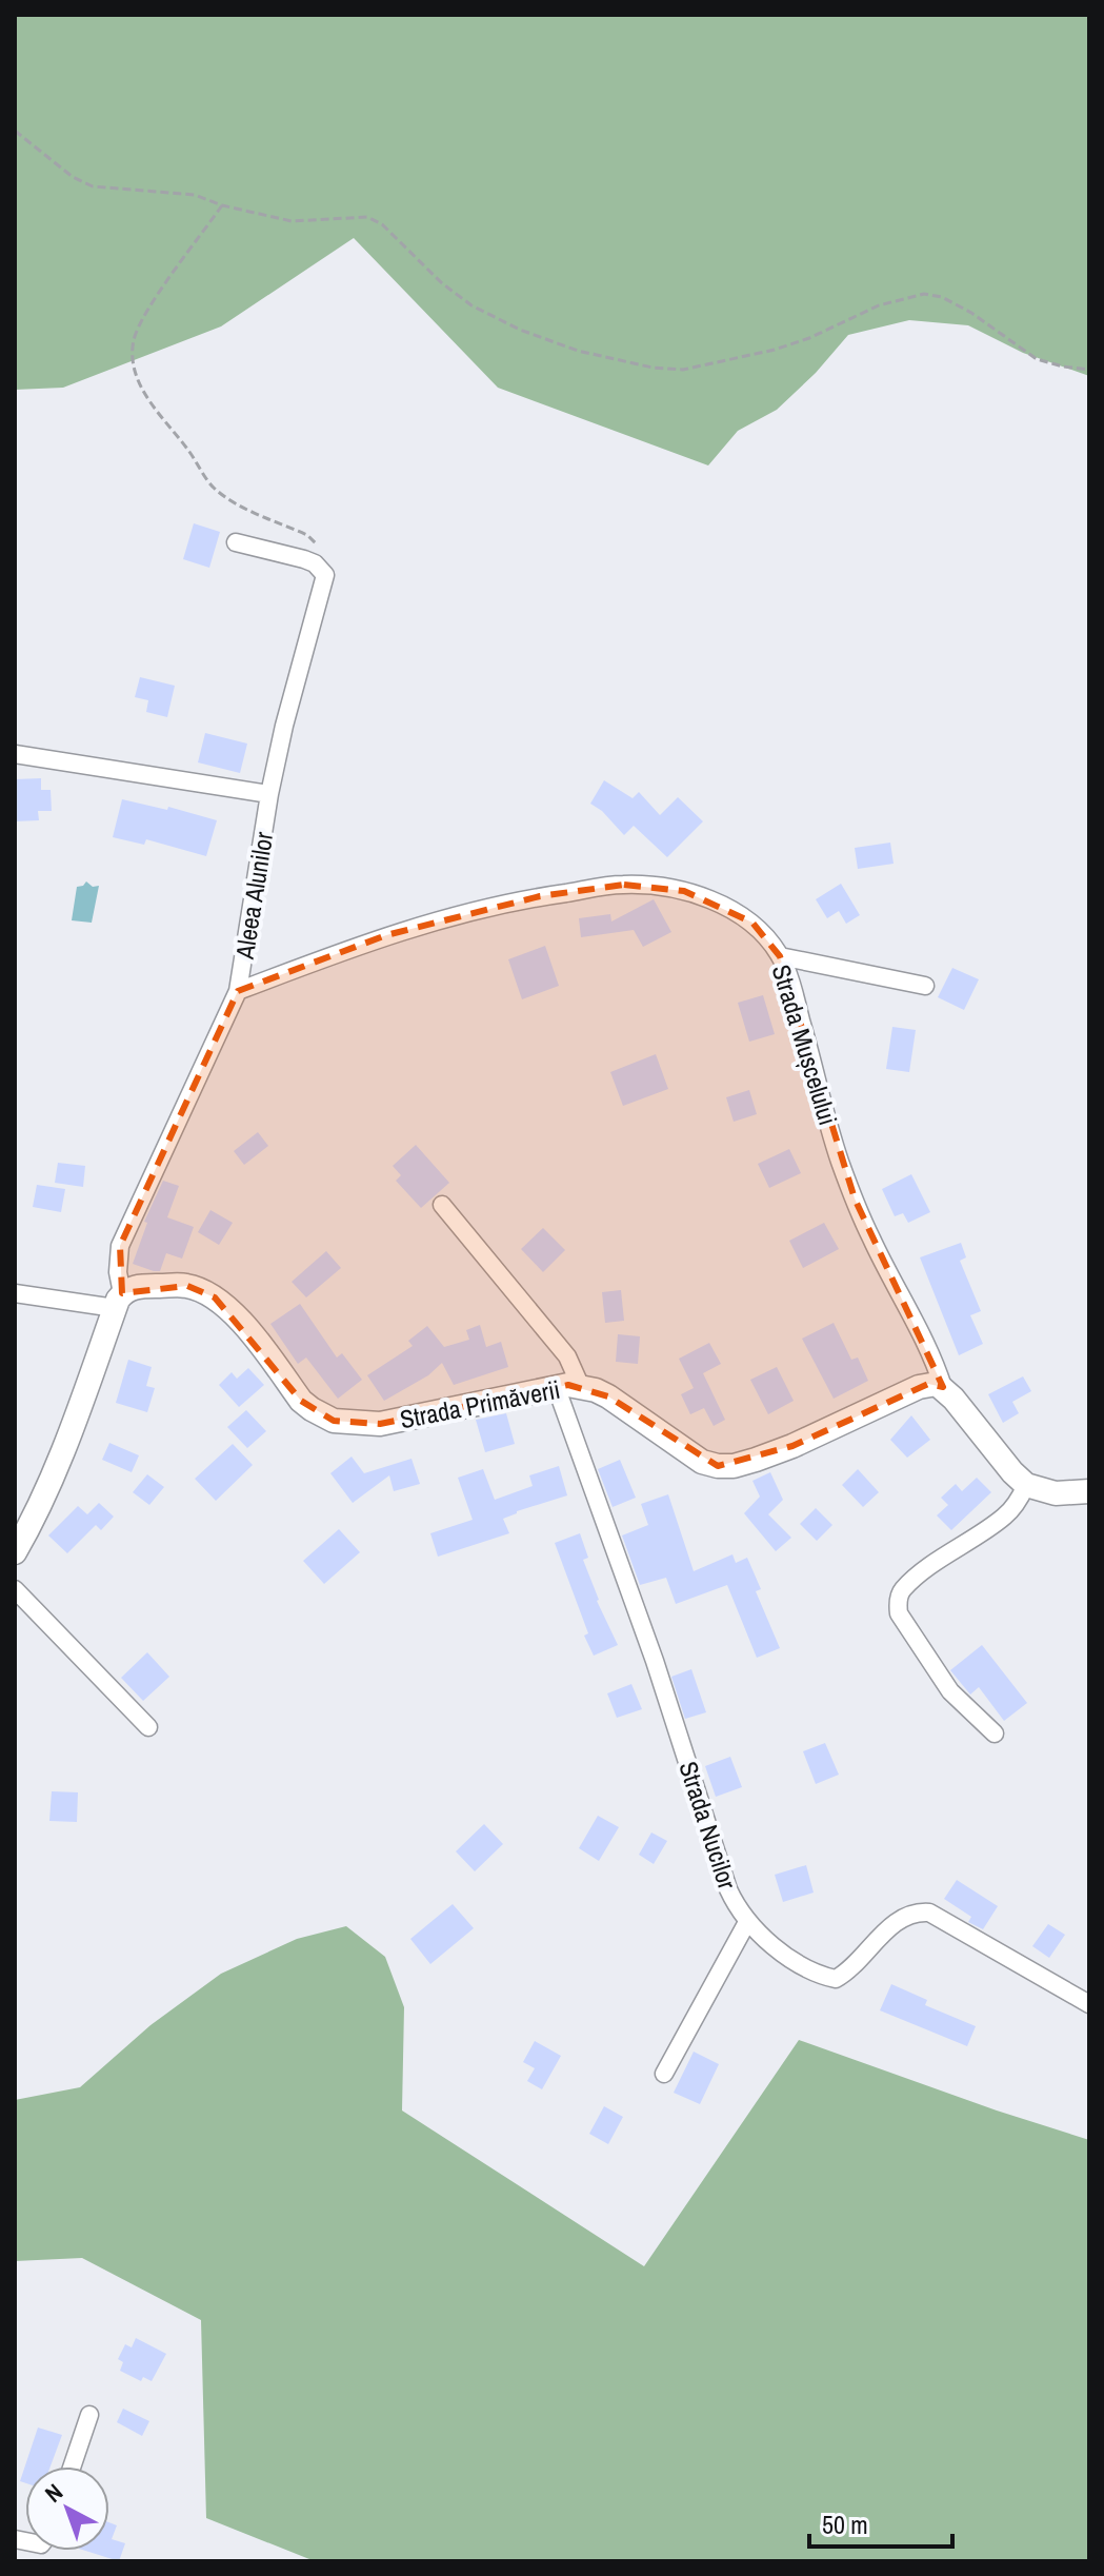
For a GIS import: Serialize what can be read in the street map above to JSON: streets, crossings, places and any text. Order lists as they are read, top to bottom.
{
  "streets": {
    "street": [
      "Aleea Alunilor",
      "Strada Mușcelului",
      "Strada Primăverii",
      "Strada Nucilor"
    ]
  },
  "crossings": [
    ["Aleea Alunilor", "Strada Mușcelului"],
    ["Aleea Alunilor", "Strada Primăverii"],
    ["Strada Mușcelului", "Strada Primăverii"],
    ["Strada Primăverii", "Strada Nucilor"]
  ],
  "scale_bar": "50 m",
  "north": "top left"
}
